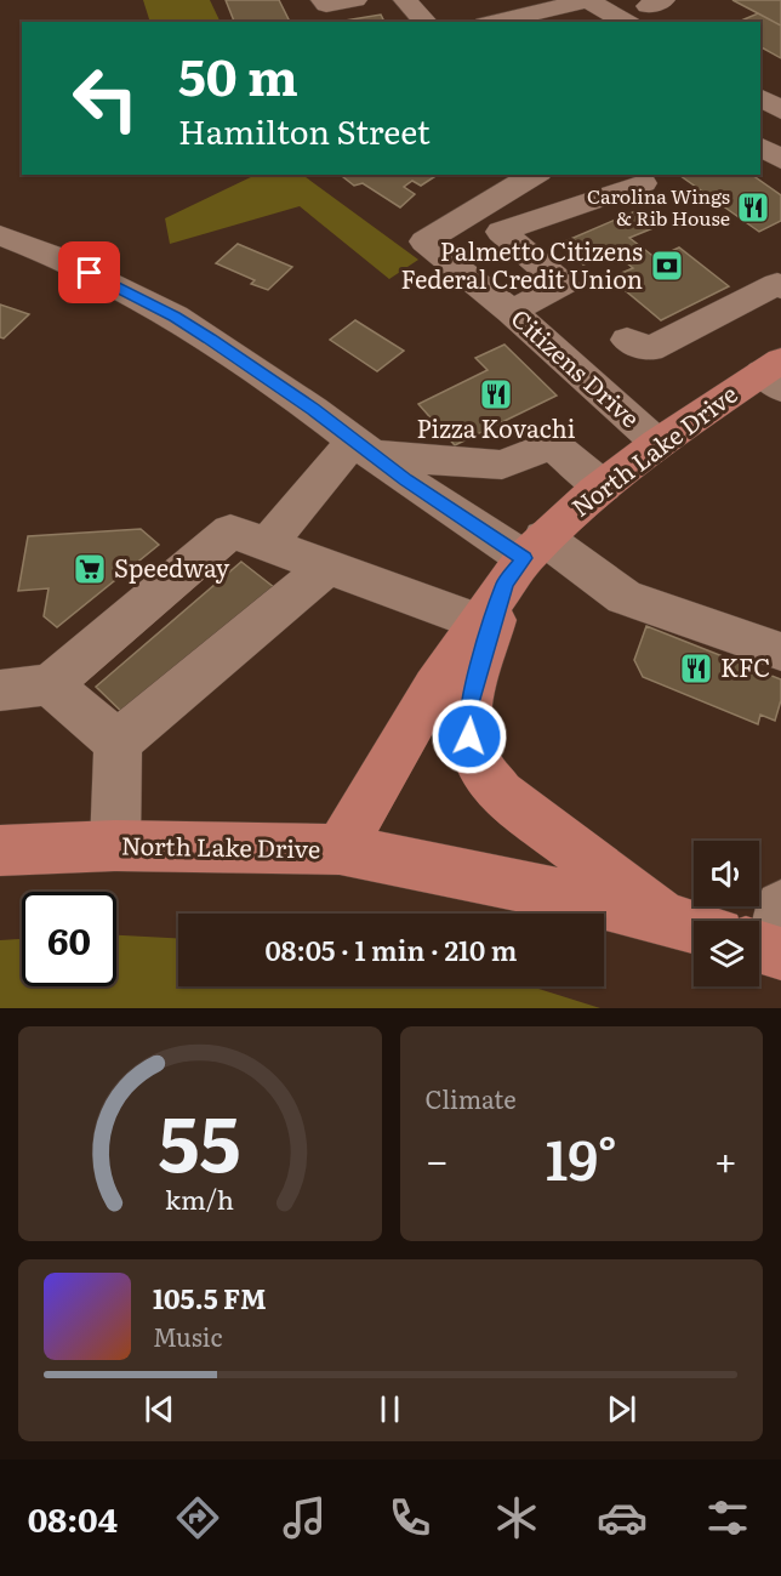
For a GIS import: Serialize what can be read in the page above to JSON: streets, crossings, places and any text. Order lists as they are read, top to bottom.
{
  "streets": {
    "main road": ["North Lake Drive"],
    "street": ["Citizens Drive"]
  },
  "crossings": [
    ["Citizens Drive", "North Lake Drive"]
  ],
  "places": {
    "restaurant": ["Carolina Wings & Rib House", "Pizza Kovachi", "KFC"],
    "bank": ["Palmetto Citizens Federal Credit Union"],
    "supermarket": ["Speedway"]
  },
  "page": {
    "turn": ["50 m", "Hamilton Street"],
    "limit": "60",
    "trip": "08:05 · 1 min · 210 m",
    "tile": "Climate",
    "heat": ["−", "19°", "+"],
    "song": ["105.5 FM", "Music"],
    "tabs": "08:04",
    "gauge": ["55", "km/h"]
  }
}
